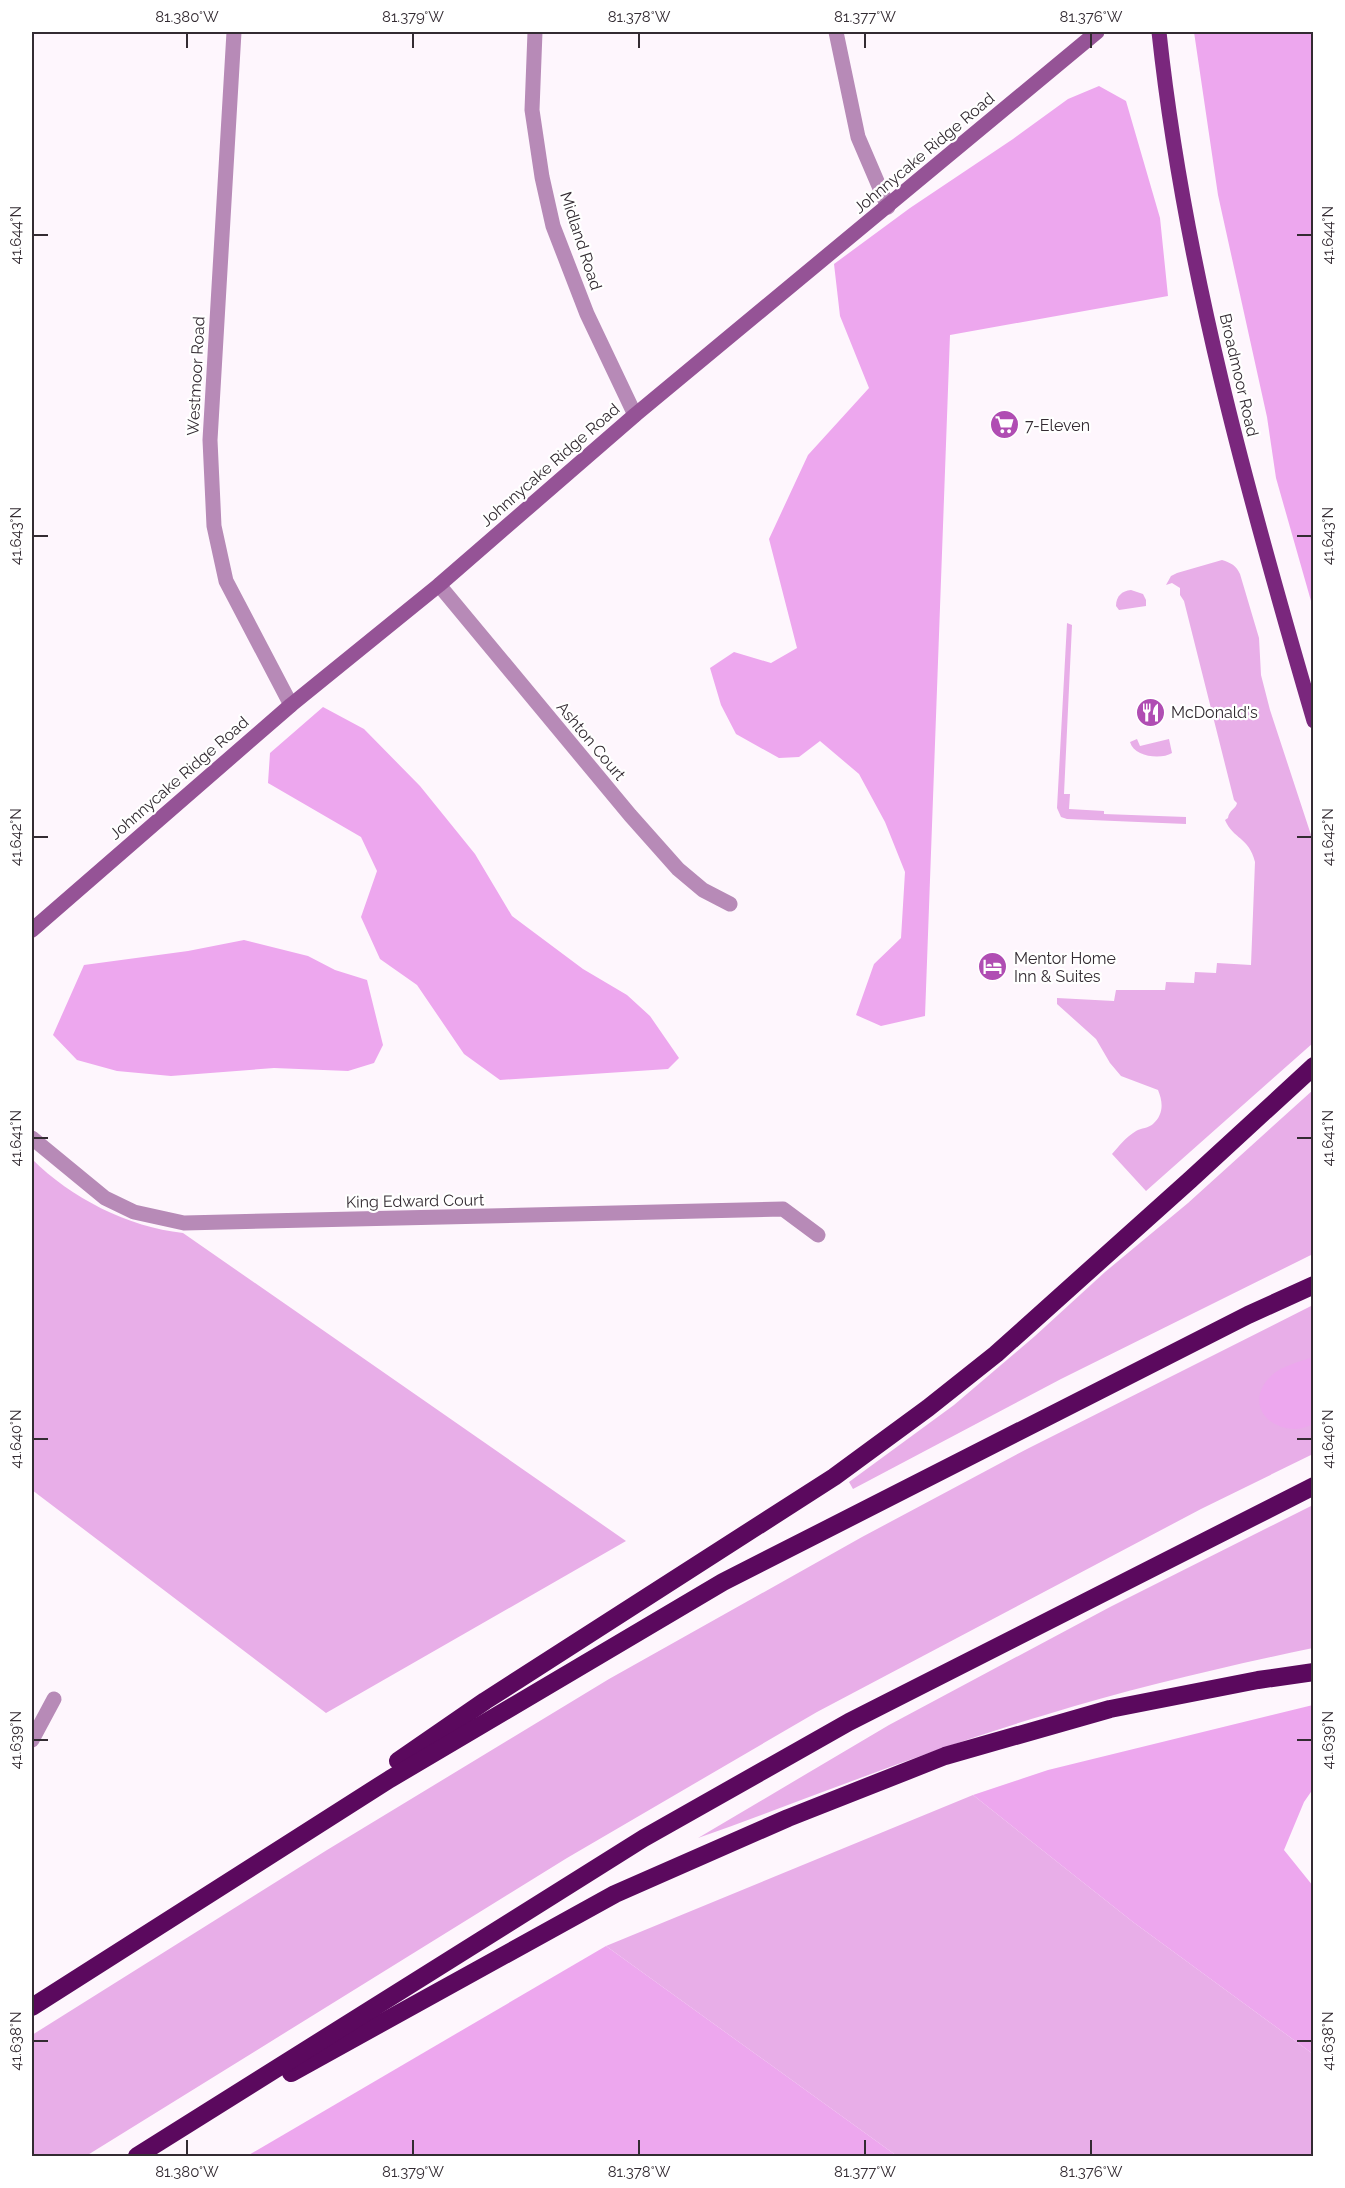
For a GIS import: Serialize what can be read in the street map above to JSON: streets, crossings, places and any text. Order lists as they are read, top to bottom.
{
  "streets": {
    "main road": ["Johnnycake Ridge Road", "Broadmoor Road"],
    "street": [
      "Midland Road",
      "Westmoor Road",
      "Ashton Court",
      "King Edward Court"
    ]
  },
  "crossings": [
    ["Johnnycake Ridge Road", "Midland Road"],
    ["Johnnycake Ridge Road", "Westmoor Road"],
    ["Johnnycake Ridge Road", "Ashton Court"]
  ],
  "places": {
    "supermarket": ["7-Eleven"],
    "restaurant": ["McDonald's"],
    "hotel": ["Mentor Home Inn & Suites"]
  },
  "coordinates": [
    "81.380°W",
    "81.379°W",
    "81.378°W",
    "81.377°W",
    "81.376°W",
    "41.644°N",
    "41.643°N",
    "41.642°N",
    "41.641°N",
    "41.640°N",
    "41.639°N",
    "41.638°N"
  ]
}
